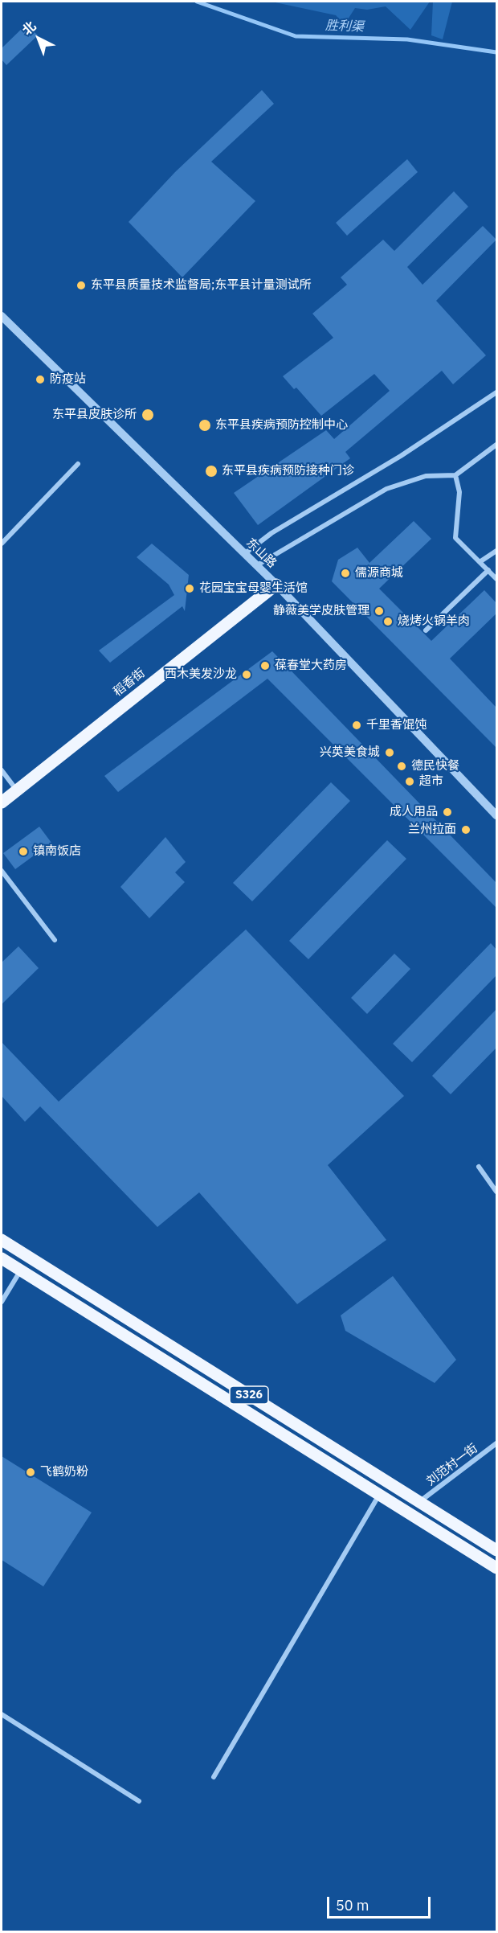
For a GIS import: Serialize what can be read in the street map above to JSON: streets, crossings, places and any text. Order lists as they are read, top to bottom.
{
  "streets": {
    "main road": ["稻香街", "S326"],
    "street": ["东山路", "刘范村一街"]
  },
  "crossings": [
    ["东山路", "稻香街"],
    ["S326", "刘范村一街"]
  ],
  "water": ["胜利渠"],
  "places": [
    "东平县质量技术监督局;东平县计量测试所",
    "防疫站",
    "东平县皮肤诊所",
    "东平县疾病预防控制中心",
    "东平县疾病预防接种门诊",
    "儒源商城",
    "花园宝宝母婴生活馆",
    "静薇美学皮肤管理",
    "烧烤火锅羊肉",
    "葆春堂大药房",
    "西木美发沙龙",
    "千里香馄饨",
    "兴英美食城",
    "德民快餐",
    "超市",
    "成人用品",
    "兰州拉面",
    "镇南饭店",
    "飞鹤奶粉"
  ],
  "scale_bar": "50 m",
  "north": "top left"
}
